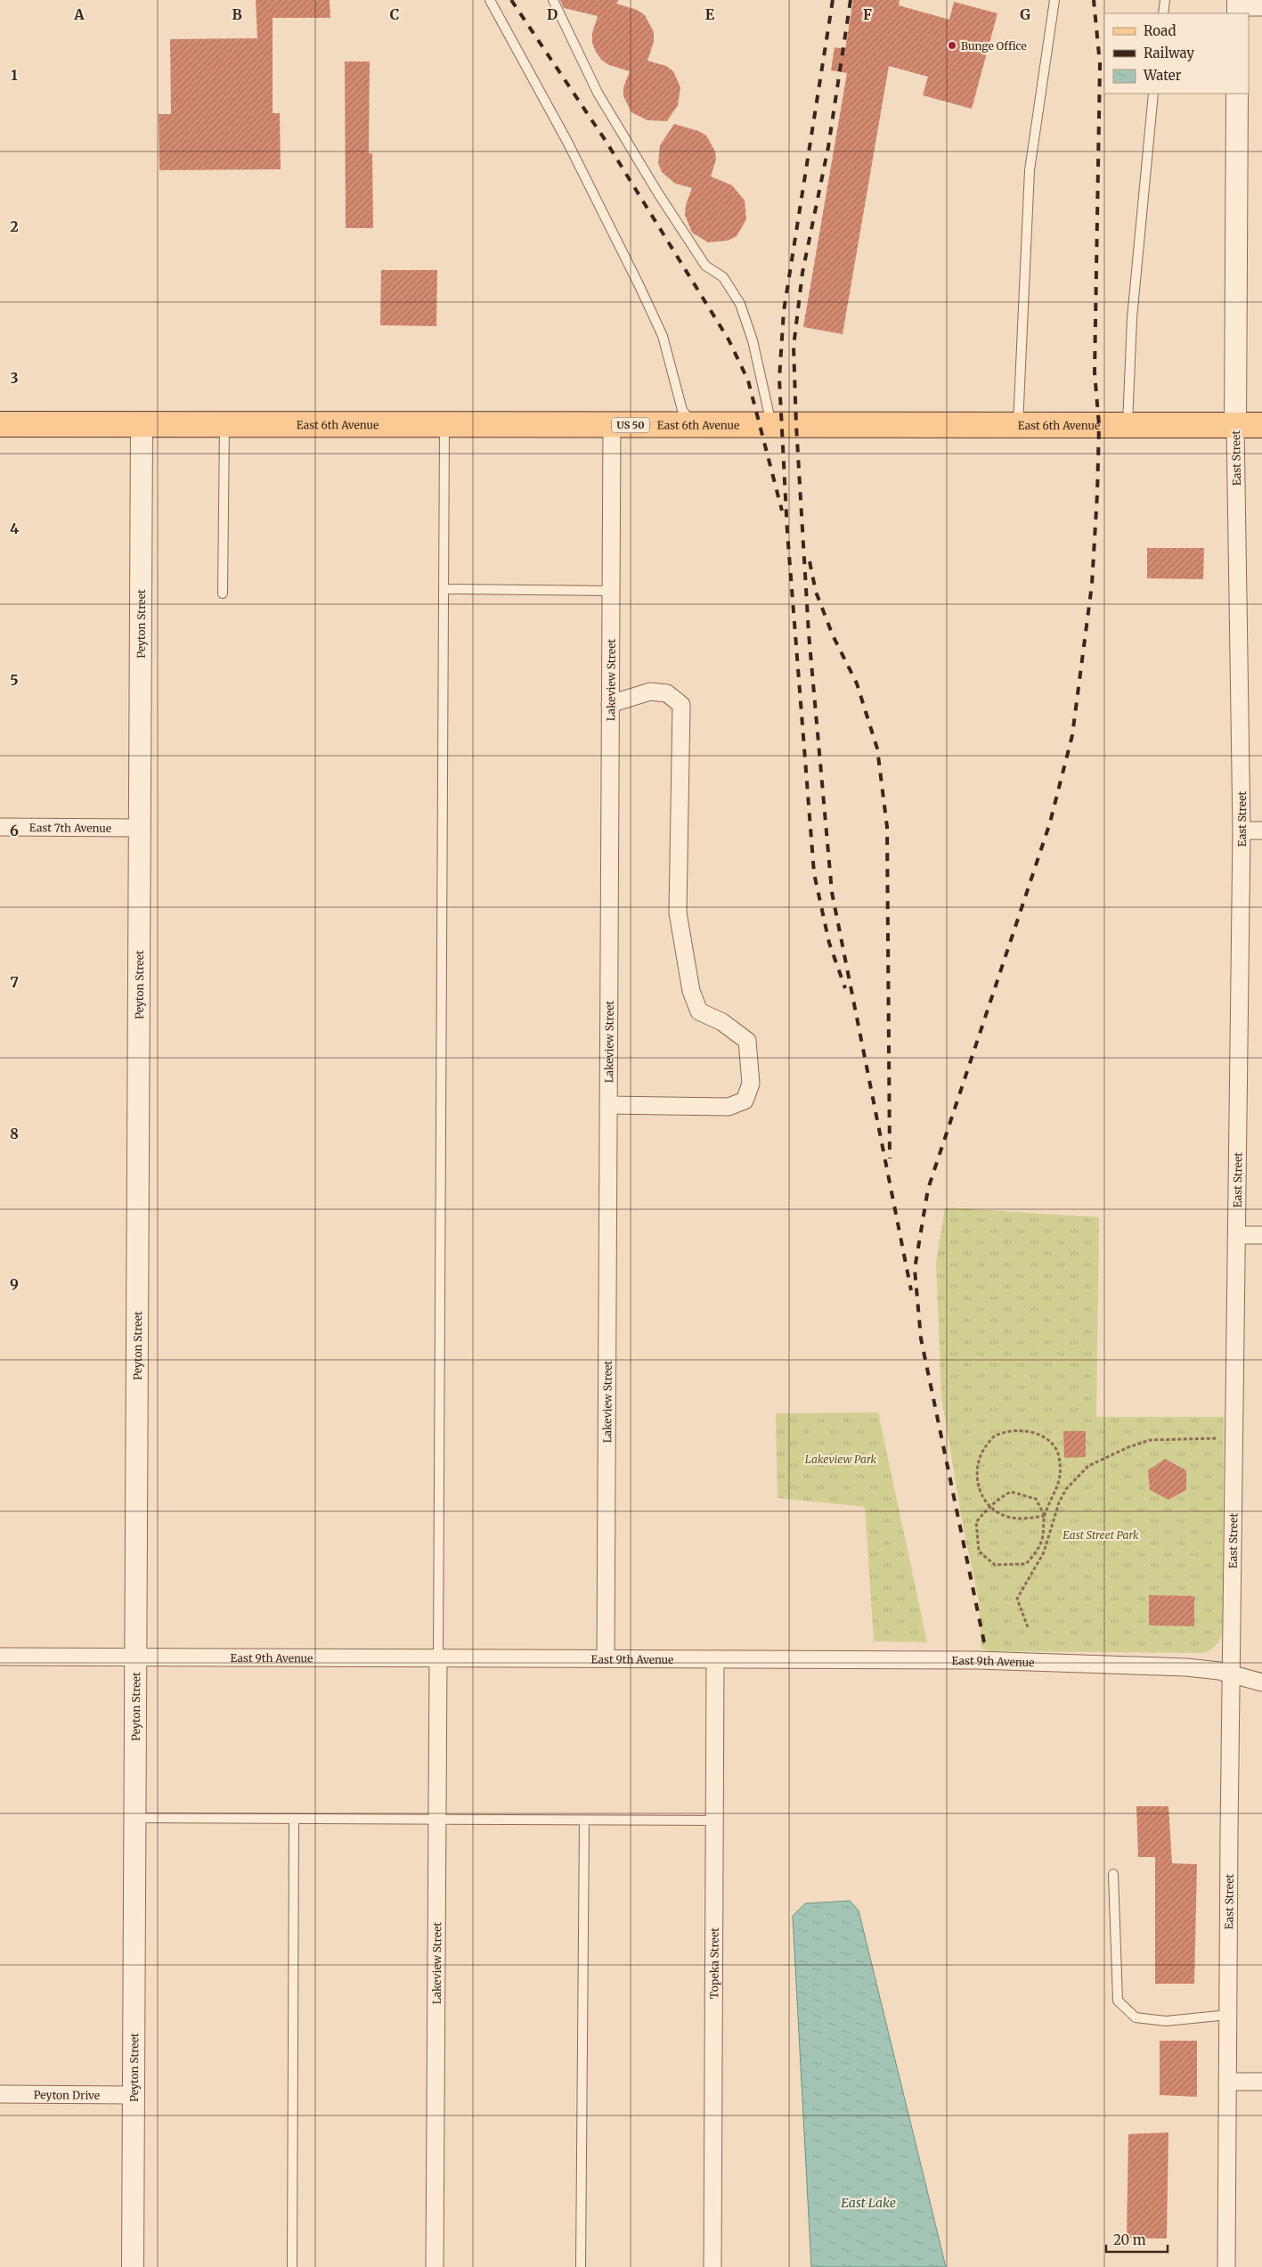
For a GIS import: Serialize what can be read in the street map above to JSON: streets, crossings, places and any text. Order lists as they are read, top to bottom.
{
  "streets": {
    "main road": ["East 6th Avenue", "US 50"],
    "street": [
      "East Street",
      "Peyton Street",
      "Lakeview Street",
      "East 7th Avenue",
      "East 9th Avenue",
      "Topeka Street",
      "Peyton Drive"
    ]
  },
  "crossings": [
    ["East 6th Avenue", "East Street"],
    ["East 6th Avenue", "Peyton Street"],
    ["East 6th Avenue", "Lakeview Street"],
    ["East Street", "East 9th Avenue"],
    ["Peyton Street", "East 7th Avenue"],
    ["Peyton Street", "East 9th Avenue"],
    ["Peyton Street", "Peyton Drive"],
    ["Lakeview Street", "East 9th Avenue"],
    ["East 9th Avenue", "Topeka Street"]
  ],
  "water": ["East Lake"],
  "parks": ["Lakeview Park", "East Street Park"],
  "places": ["Bunge Office"],
  "legend": ["Road", "Railway", "Water"],
  "scale_bar": "20 m",
  "grid": {
    "columns": [
      "A",
      "B",
      "C",
      "D",
      "E",
      "F",
      "G"
    ],
    "rows": [
      "1",
      "2",
      "3",
      "4",
      "5",
      "6",
      "7",
      "8",
      "9"
    ]
  }
}
